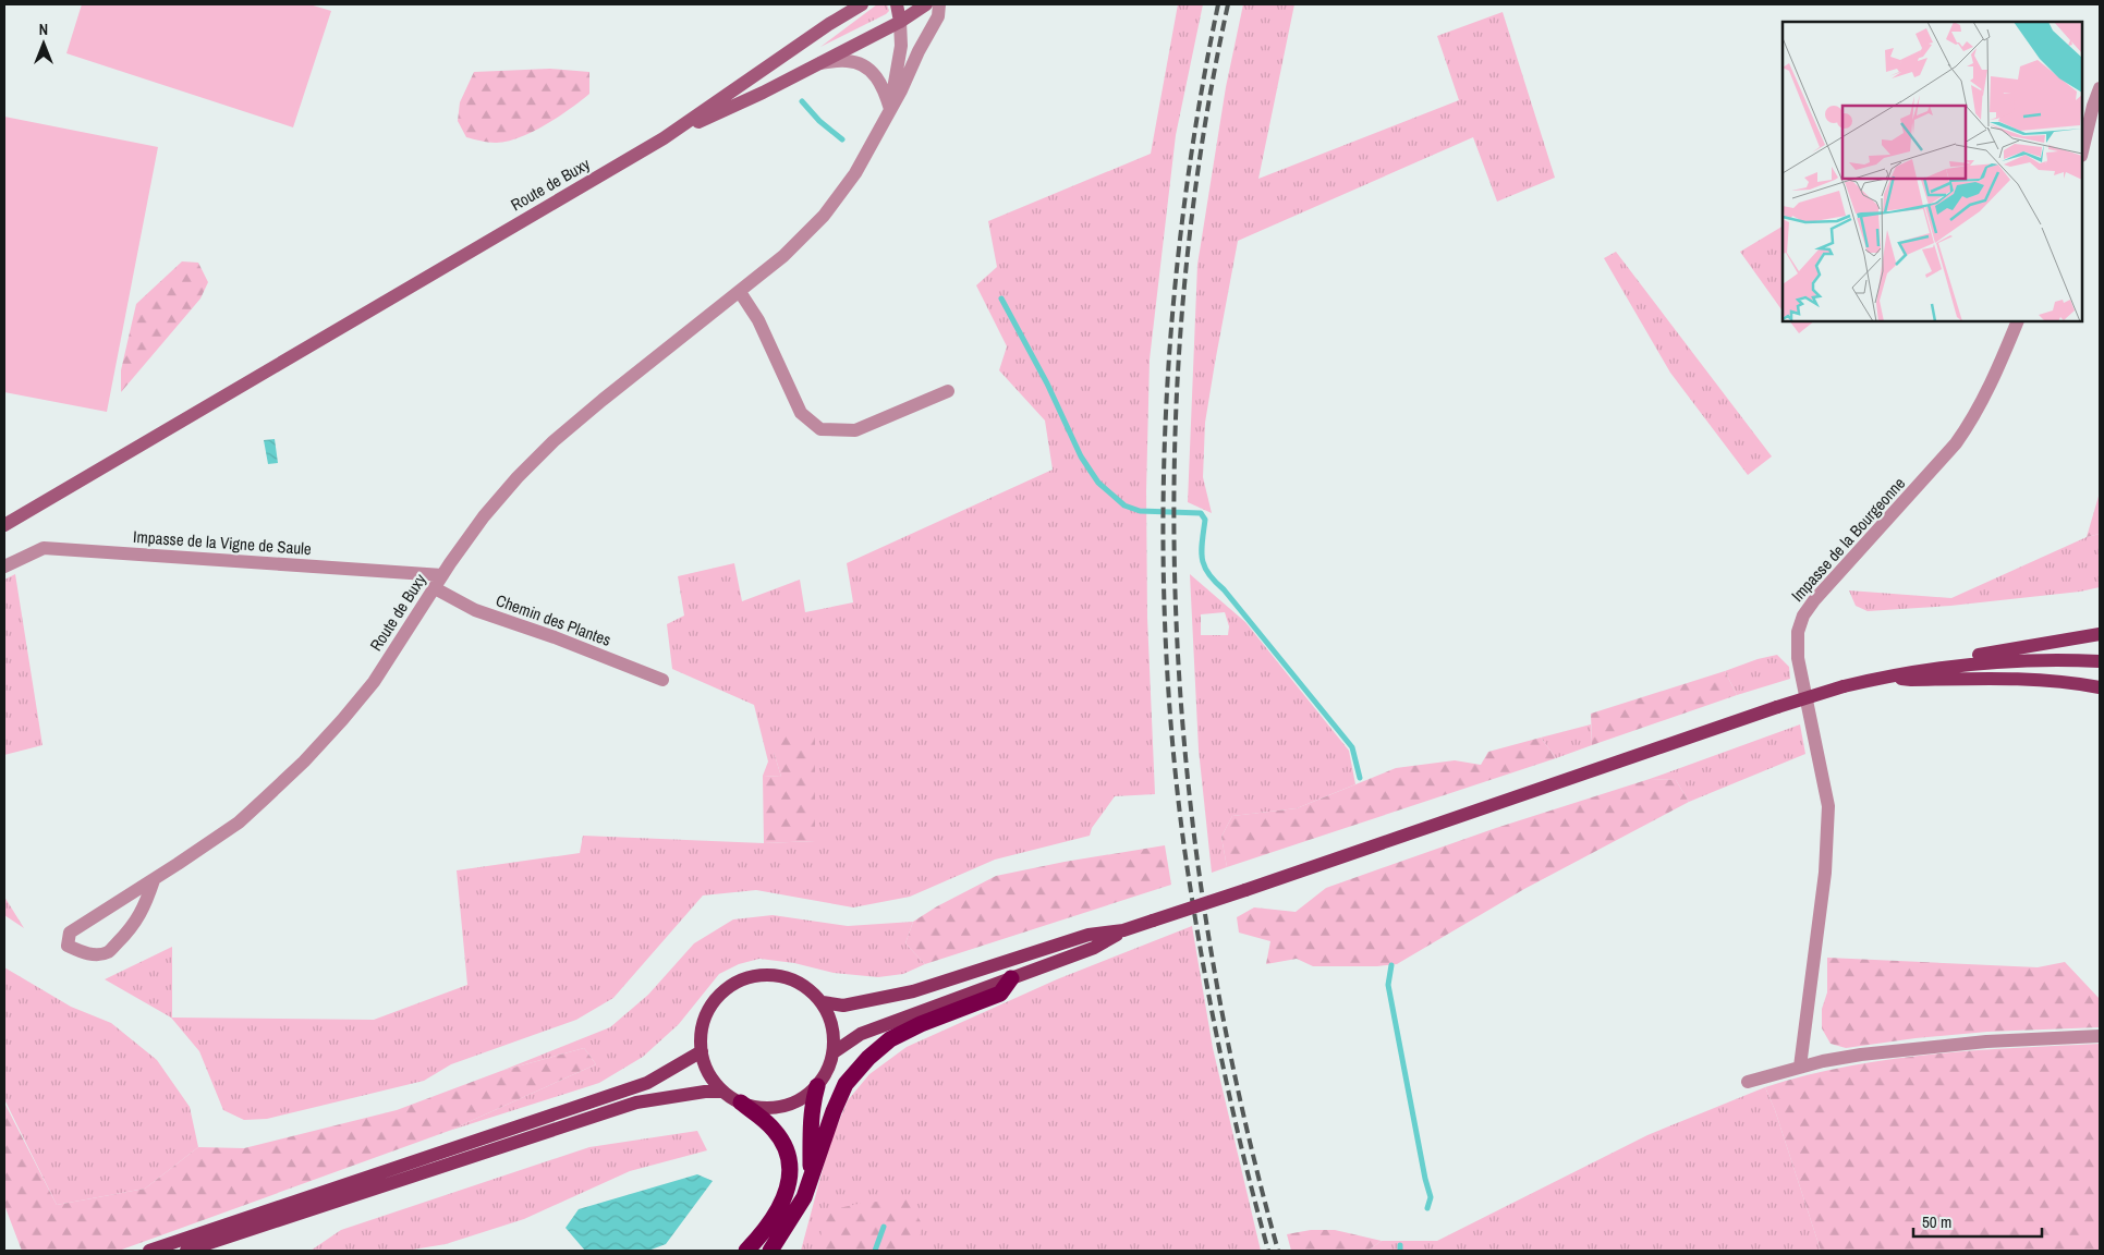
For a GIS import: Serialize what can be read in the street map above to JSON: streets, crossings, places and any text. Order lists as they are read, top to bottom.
{
  "streets": {
    "main road": ["Route de Buxy"],
    "street": ["Impasse de la Bourgeonne", "Impasse de la Vigne de Saule", "Chemin des Plantes"]
  },
  "crossings": [
    ["Route de Buxy", "Impasse de la Vigne de Saule"],
    ["Route de Buxy", "Chemin des Plantes"]
  ],
  "scale_bar": "50 m",
  "north": "top"
}
